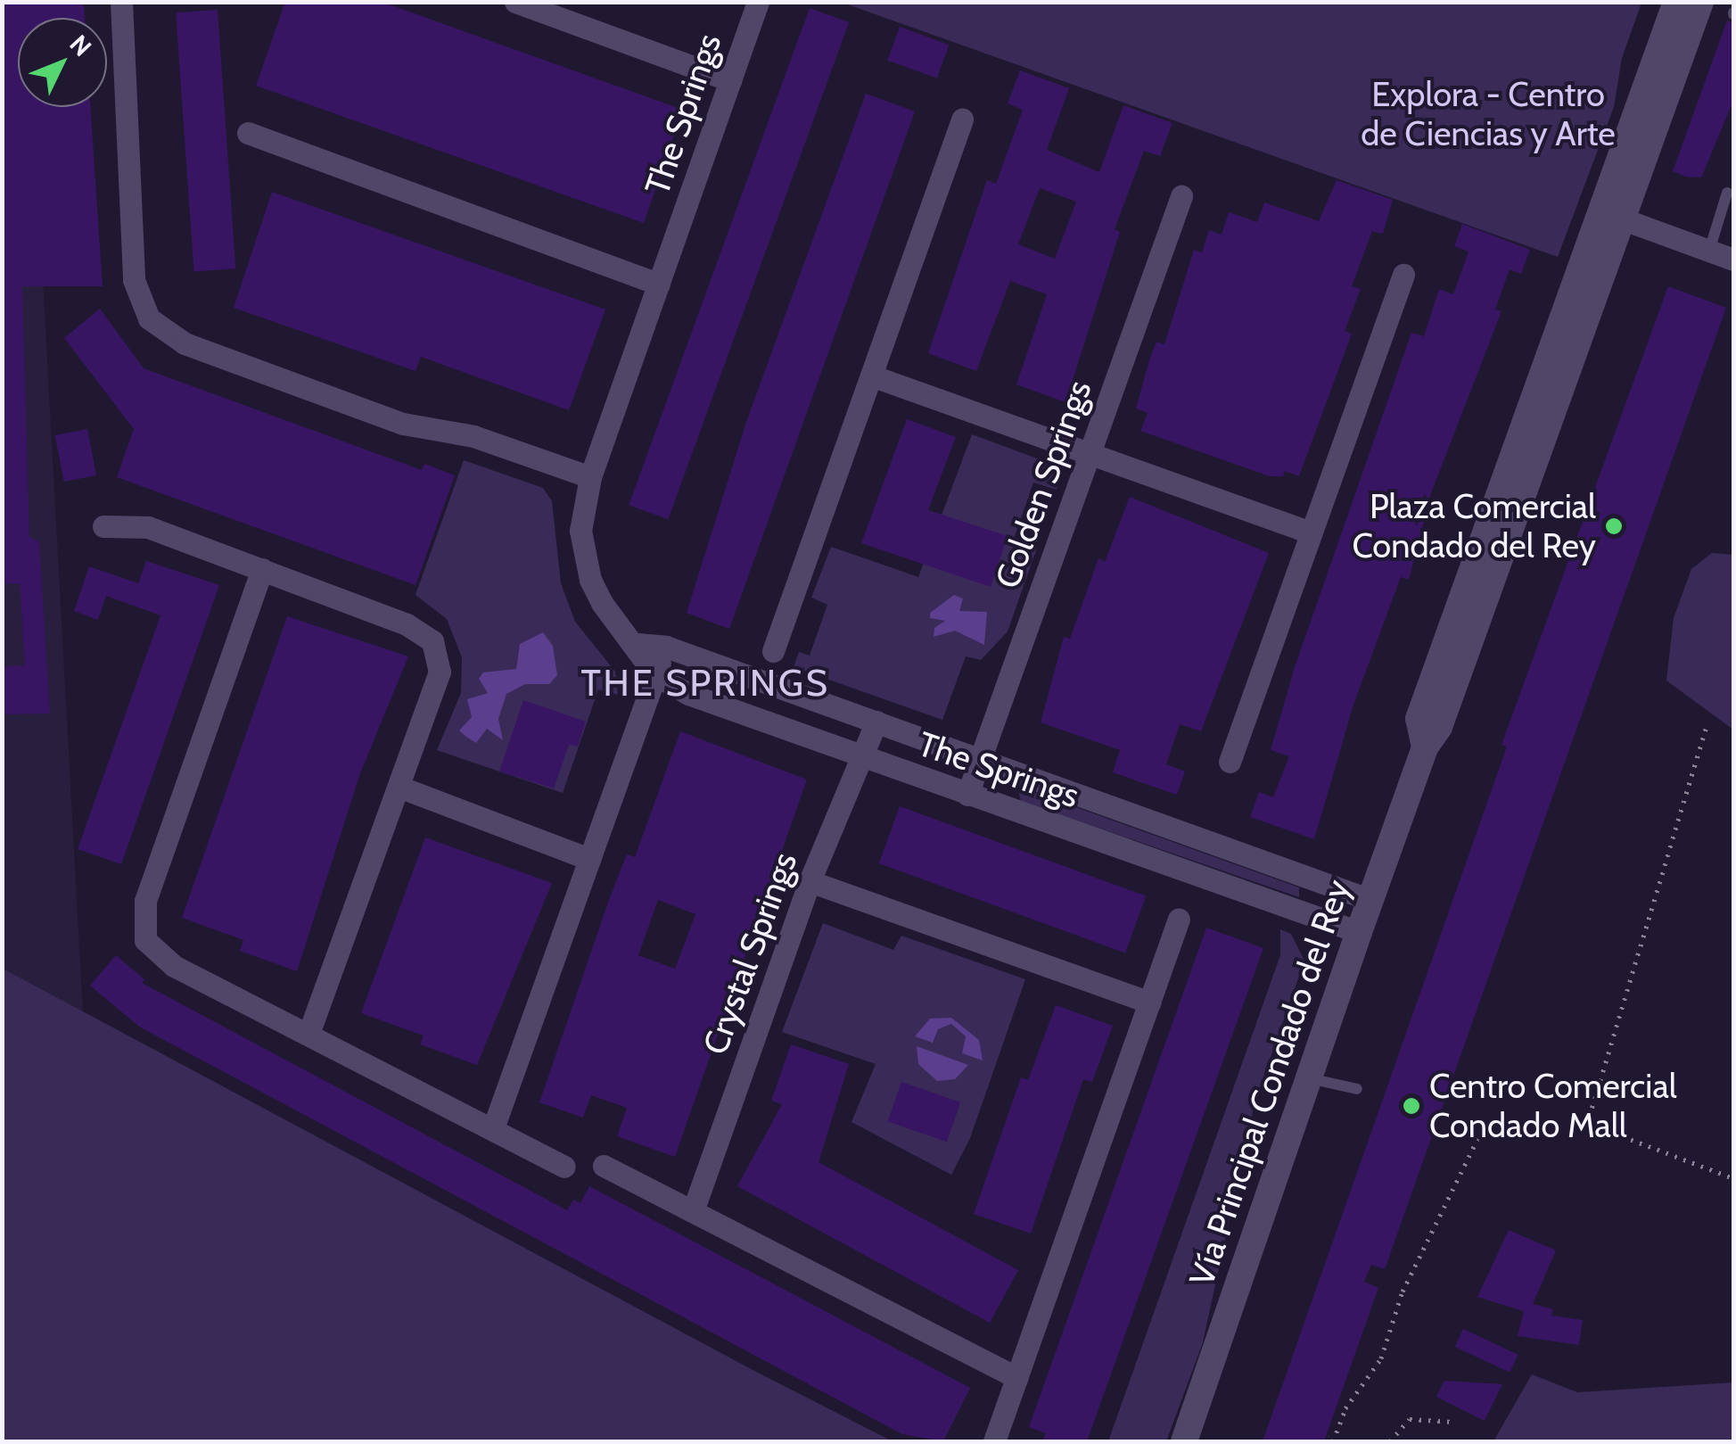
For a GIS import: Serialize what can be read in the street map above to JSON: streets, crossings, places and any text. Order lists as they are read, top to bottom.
{
  "streets": {
    "street": [
      "The Springs",
      "Golden Springs",
      "Crystal Springs",
      "Vía Principal Condado del Rey"
    ]
  },
  "crossings": [
    ["The Springs", "Golden Springs"],
    ["The Springs", "Crystal Springs"],
    ["The Springs", "Vía Principal Condado del Rey"]
  ],
  "districts": ["THE SPRINGS"],
  "parks": ["Explora - Centro de Ciencias y Arte"],
  "places": ["Plaza Comercial Condado del Rey", "Centro Comercial Condado Mall"],
  "north": "top right"
}
